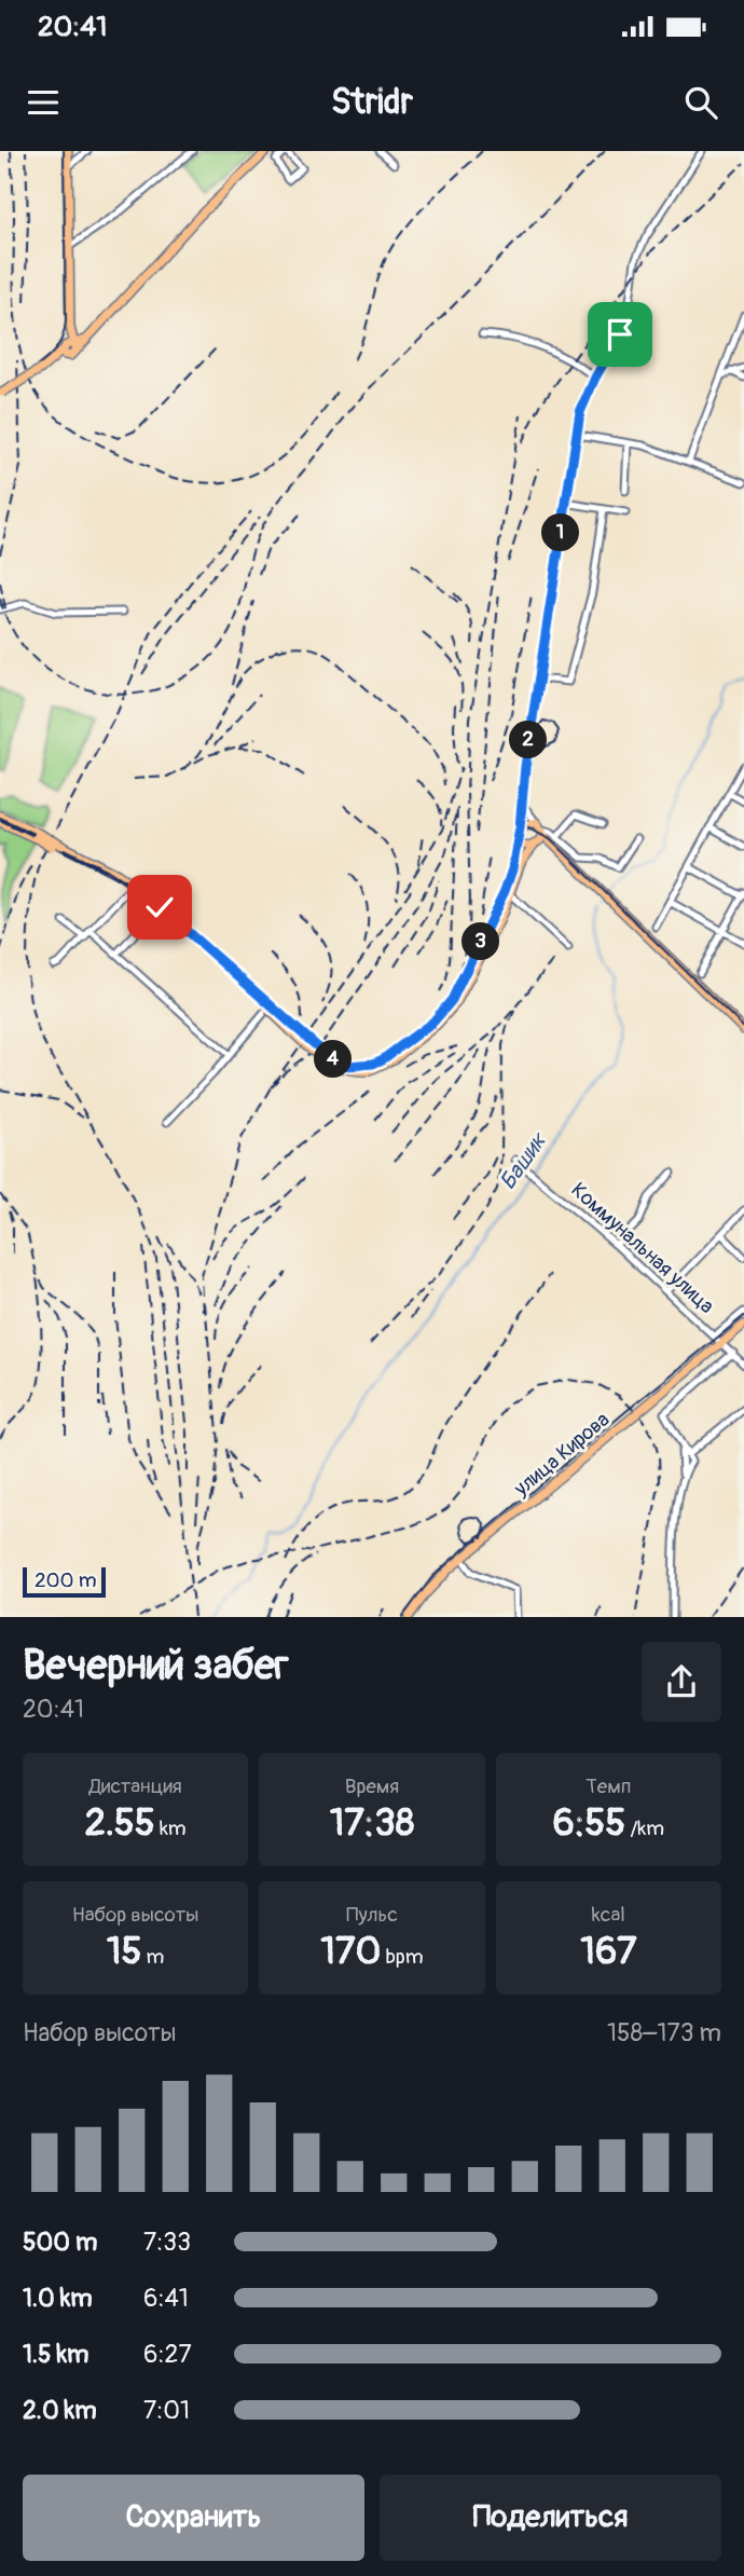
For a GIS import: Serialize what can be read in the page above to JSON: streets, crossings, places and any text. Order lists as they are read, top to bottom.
{
  "streets": {
    "main road": ["улица Кирова"],
    "street": ["Коммунальная улица"]
  },
  "crossings": [
    ["Коммунальная улица", "улица Кирова"]
  ],
  "water": ["Башик"],
  "scale_bar": "200 m",
  "page": {
    "status": "20:41",
    "header": "Stridr",
    "pins": [
      "1",
      "2",
      "3",
      "4"
    ],
    "scale": "200 m",
    "heading": ["Вечерний забег", "20:41"],
    "stats": [
      ["Дистанция", "2.55 km"],
      ["Время", "17:38"],
      ["Темп", "6:55 /km"],
      ["Набор высоты", "15 m"],
      ["Пульс", "170 bpm"],
      ["kcal", "167"]
    ],
    "chart": ["Набор высоты", "158–173 m"],
    "list": [
      {
        "name": "500 m",
        "note": "7:33"
      },
      {
        "name": "1.0 km",
        "note": "6:41"
      },
      {
        "name": "1.5 km",
        "note": "6:27"
      },
      {
        "name": "2.0 km",
        "note": "7:01"
      }
    ],
    "buttons": ["Сохранить", "Поделиться"]
  }
}
